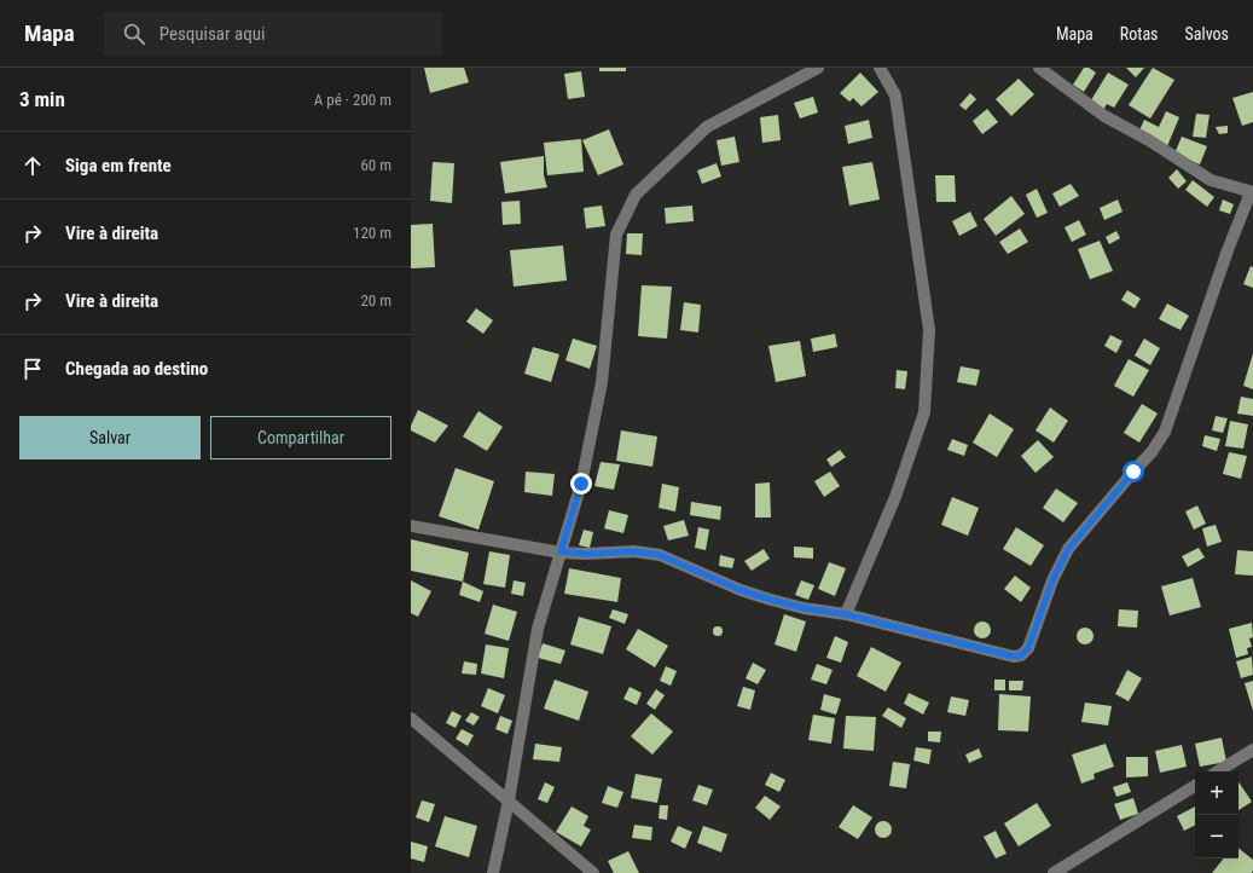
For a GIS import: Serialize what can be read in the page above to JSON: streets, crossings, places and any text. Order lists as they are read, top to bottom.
{
  "page": {
    "header": "Mapa",
    "search": "Pesquisar aqui",
    "nav": ["Mapa", "Rotas", "Salvos"],
    "heading": ["3 min", "A pé · 200 m"],
    "list": [
      ["Siga em frente", "60 m"],
      ["Vire à direita", "120 m"],
      ["Vire à direita", "20 m"],
      "Chegada ao destino"
    ],
    "buttons": ["Salvar", "Compartilhar"],
    "map_buttons": ["+", "−"]
  }
}
